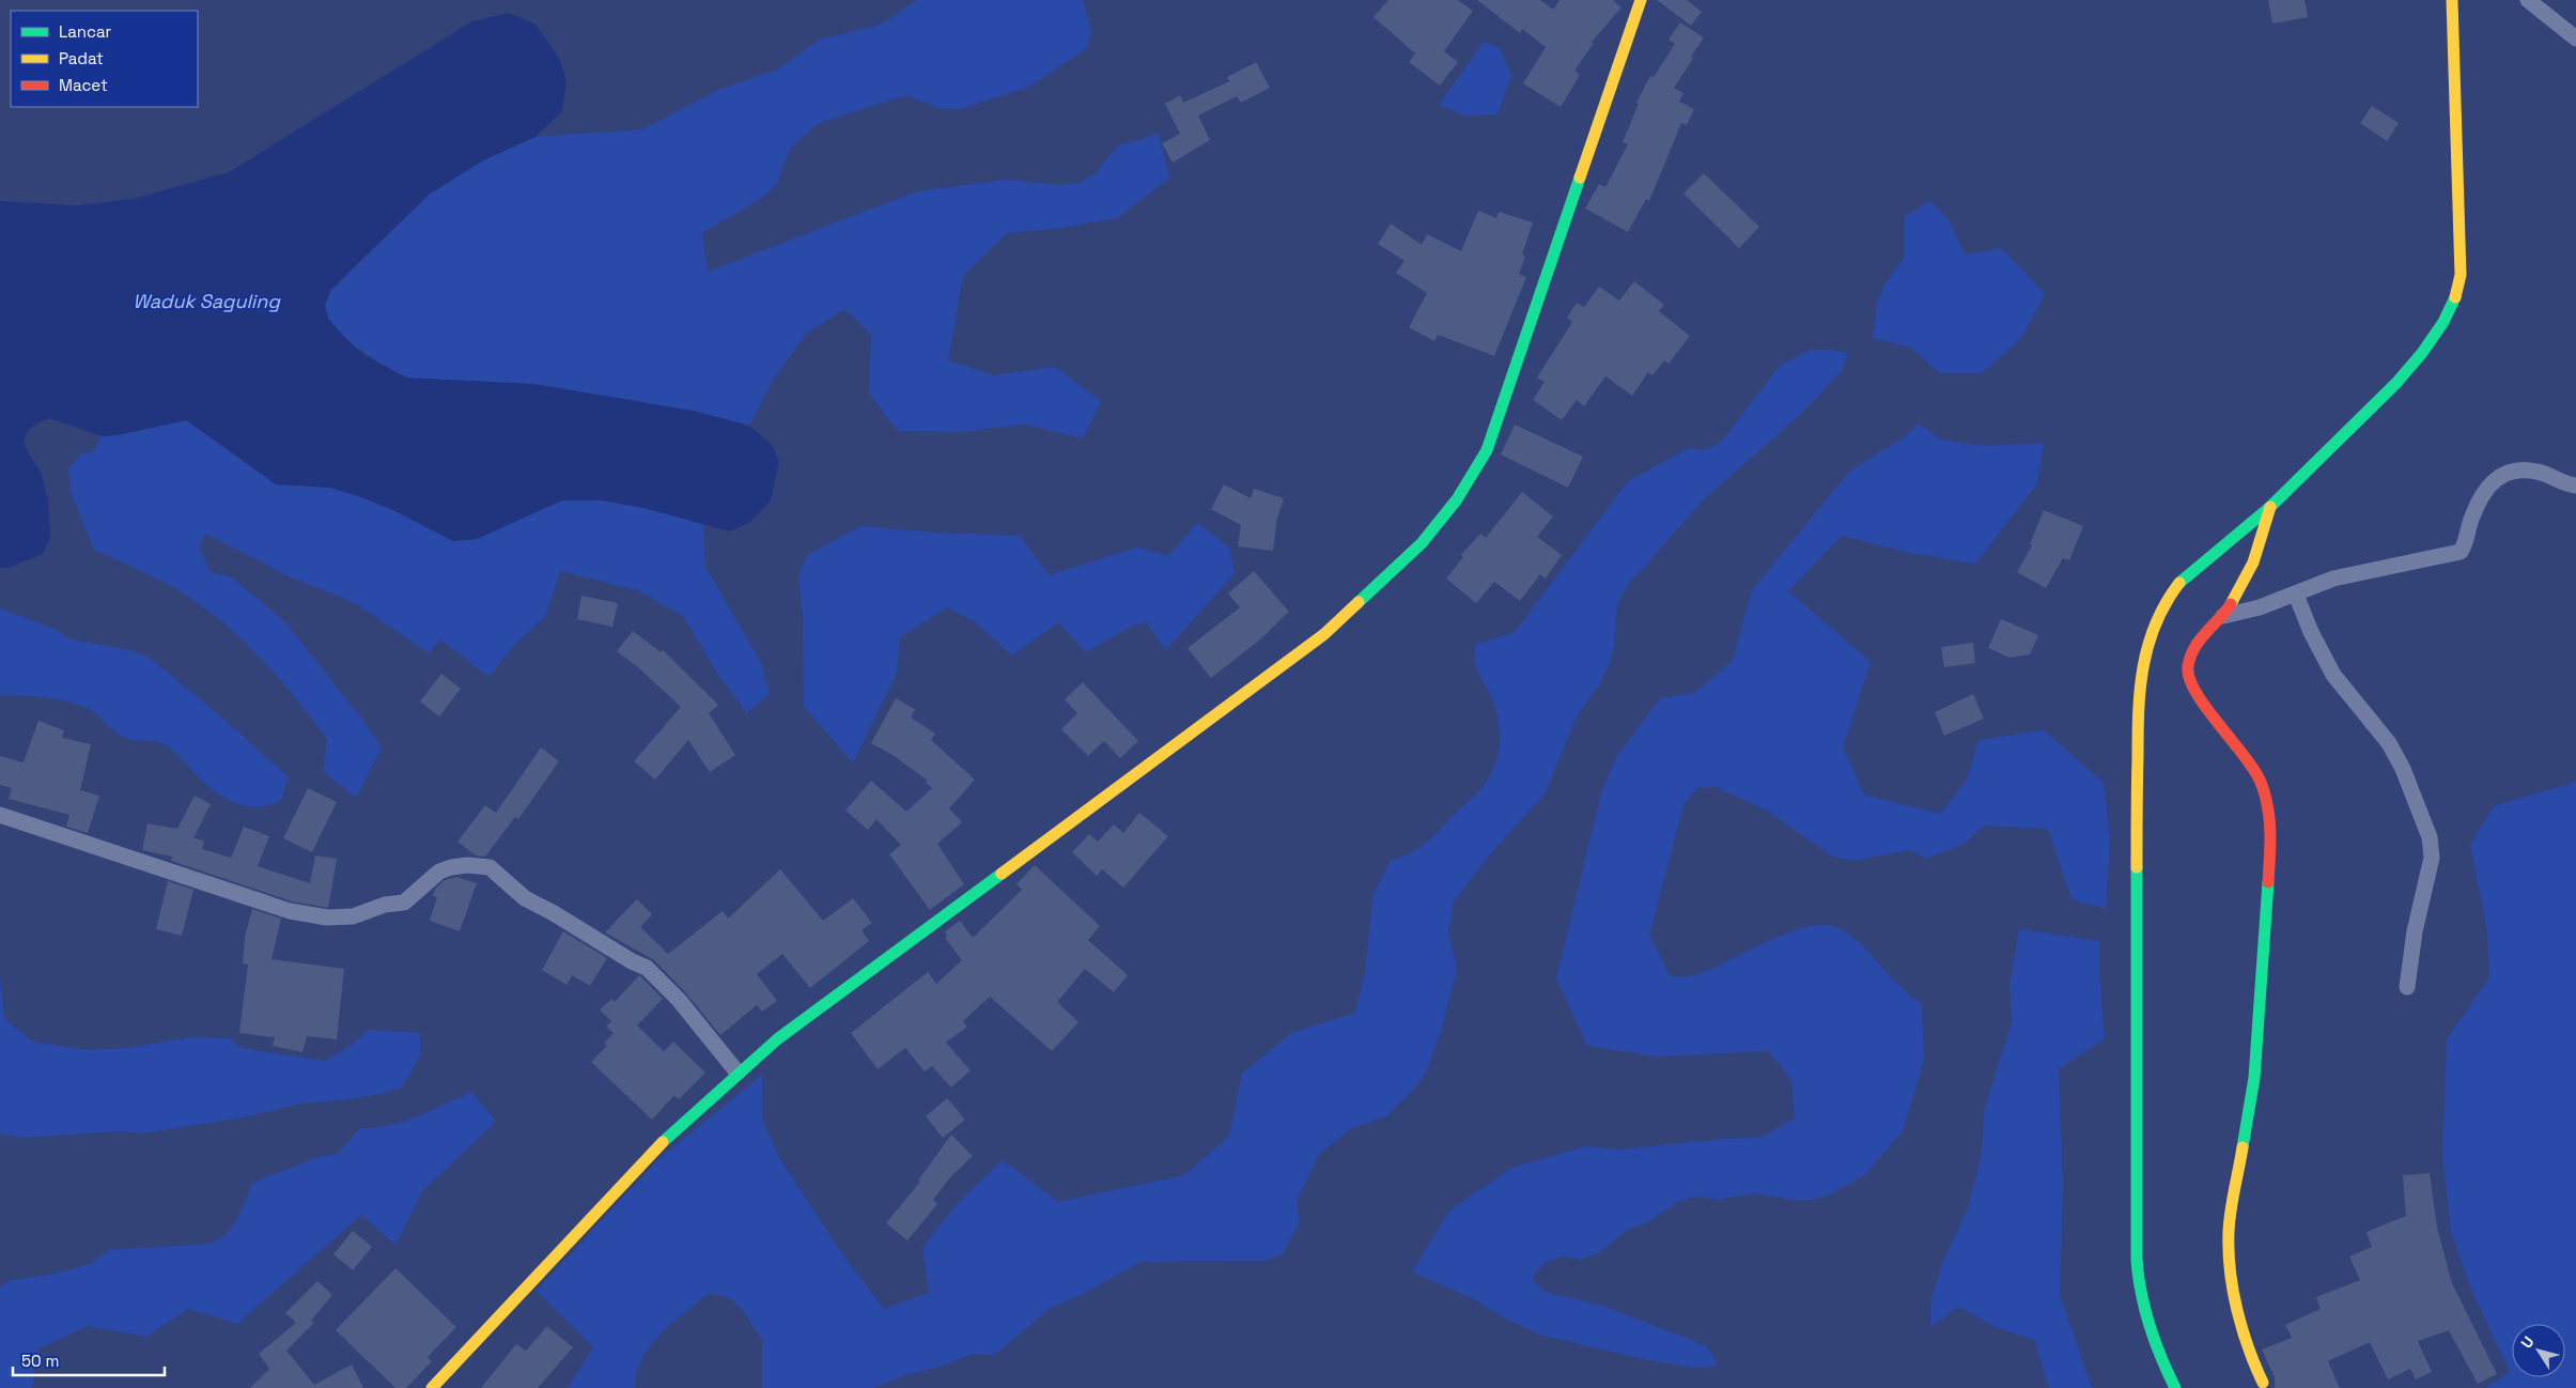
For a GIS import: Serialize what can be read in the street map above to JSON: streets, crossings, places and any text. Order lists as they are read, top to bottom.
{
  "water": ["Waduk Saguling"],
  "legend": ["Lancar", "Padat", "Macet"],
  "scale_bar": "50 m",
  "north": "top left"
}
